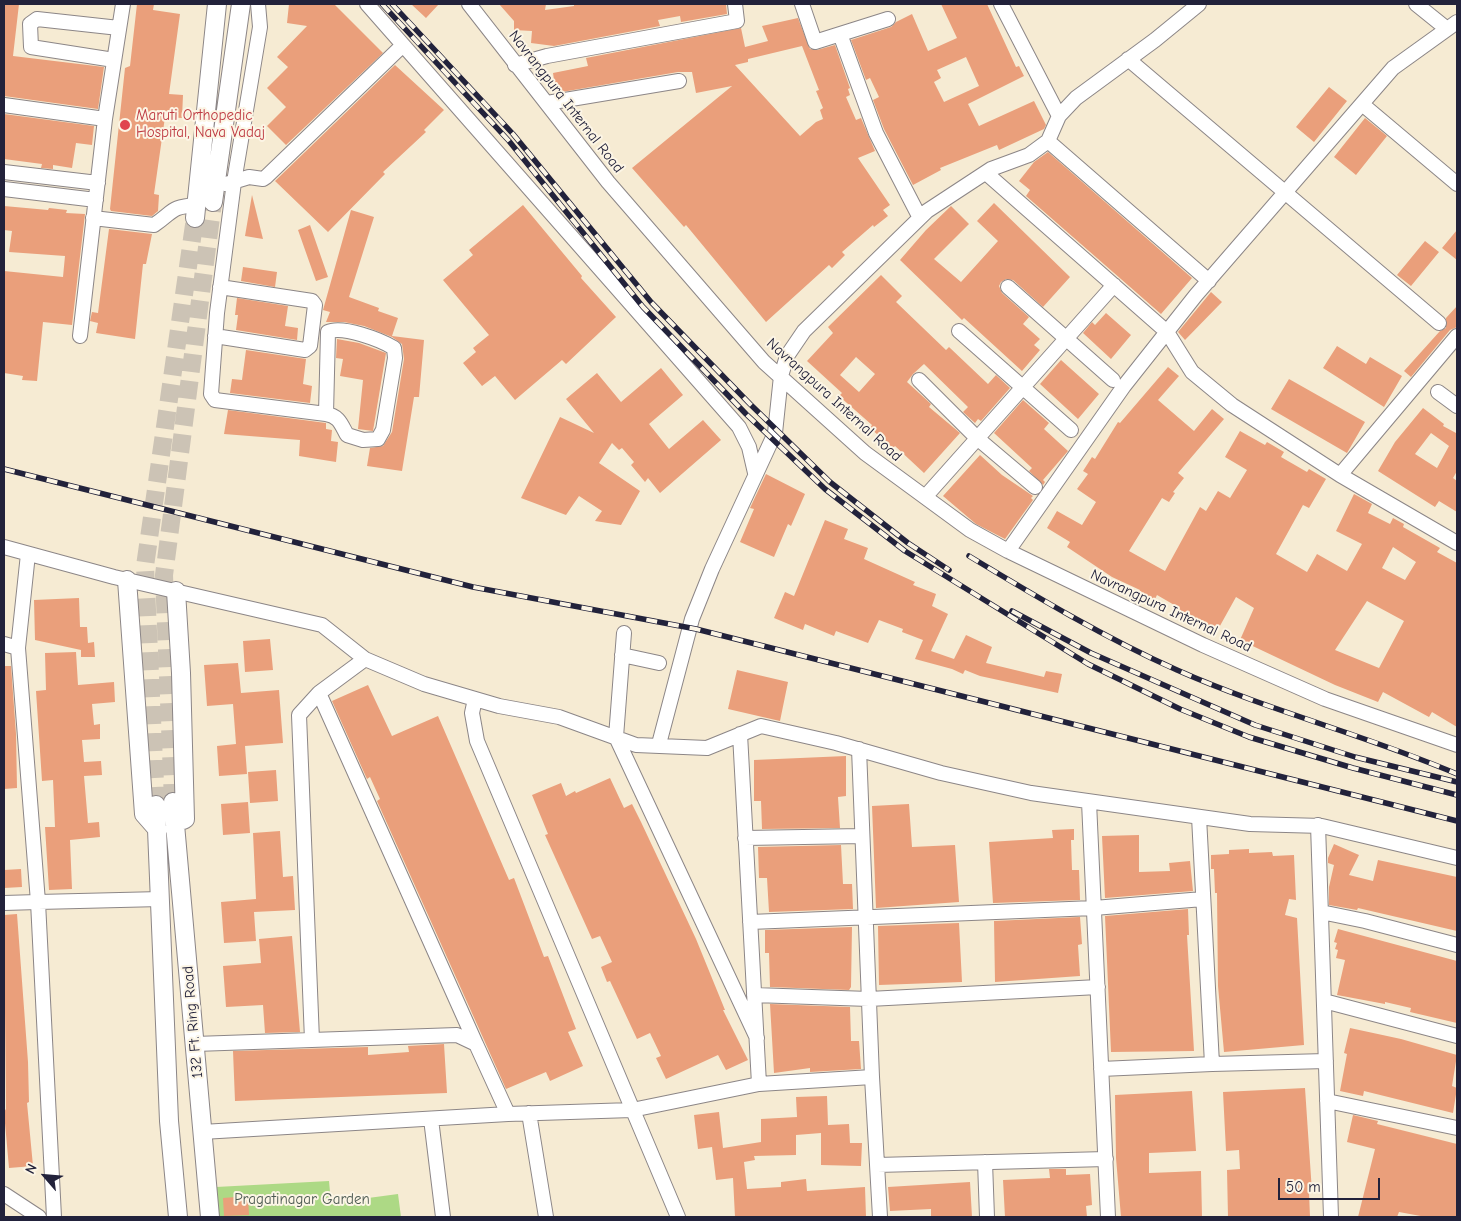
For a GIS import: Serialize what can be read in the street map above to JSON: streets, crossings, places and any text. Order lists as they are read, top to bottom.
{
  "streets": {
    "main road": ["132 Ft. Ring Road"],
    "street": ["Navrangpura Internal Road"]
  },
  "parks": ["Pragatinagar Garden"],
  "places": ["Maruti Orthopedic Hospital, Nava Vadaj"],
  "scale_bar": "50 m",
  "north": "top left"
}
